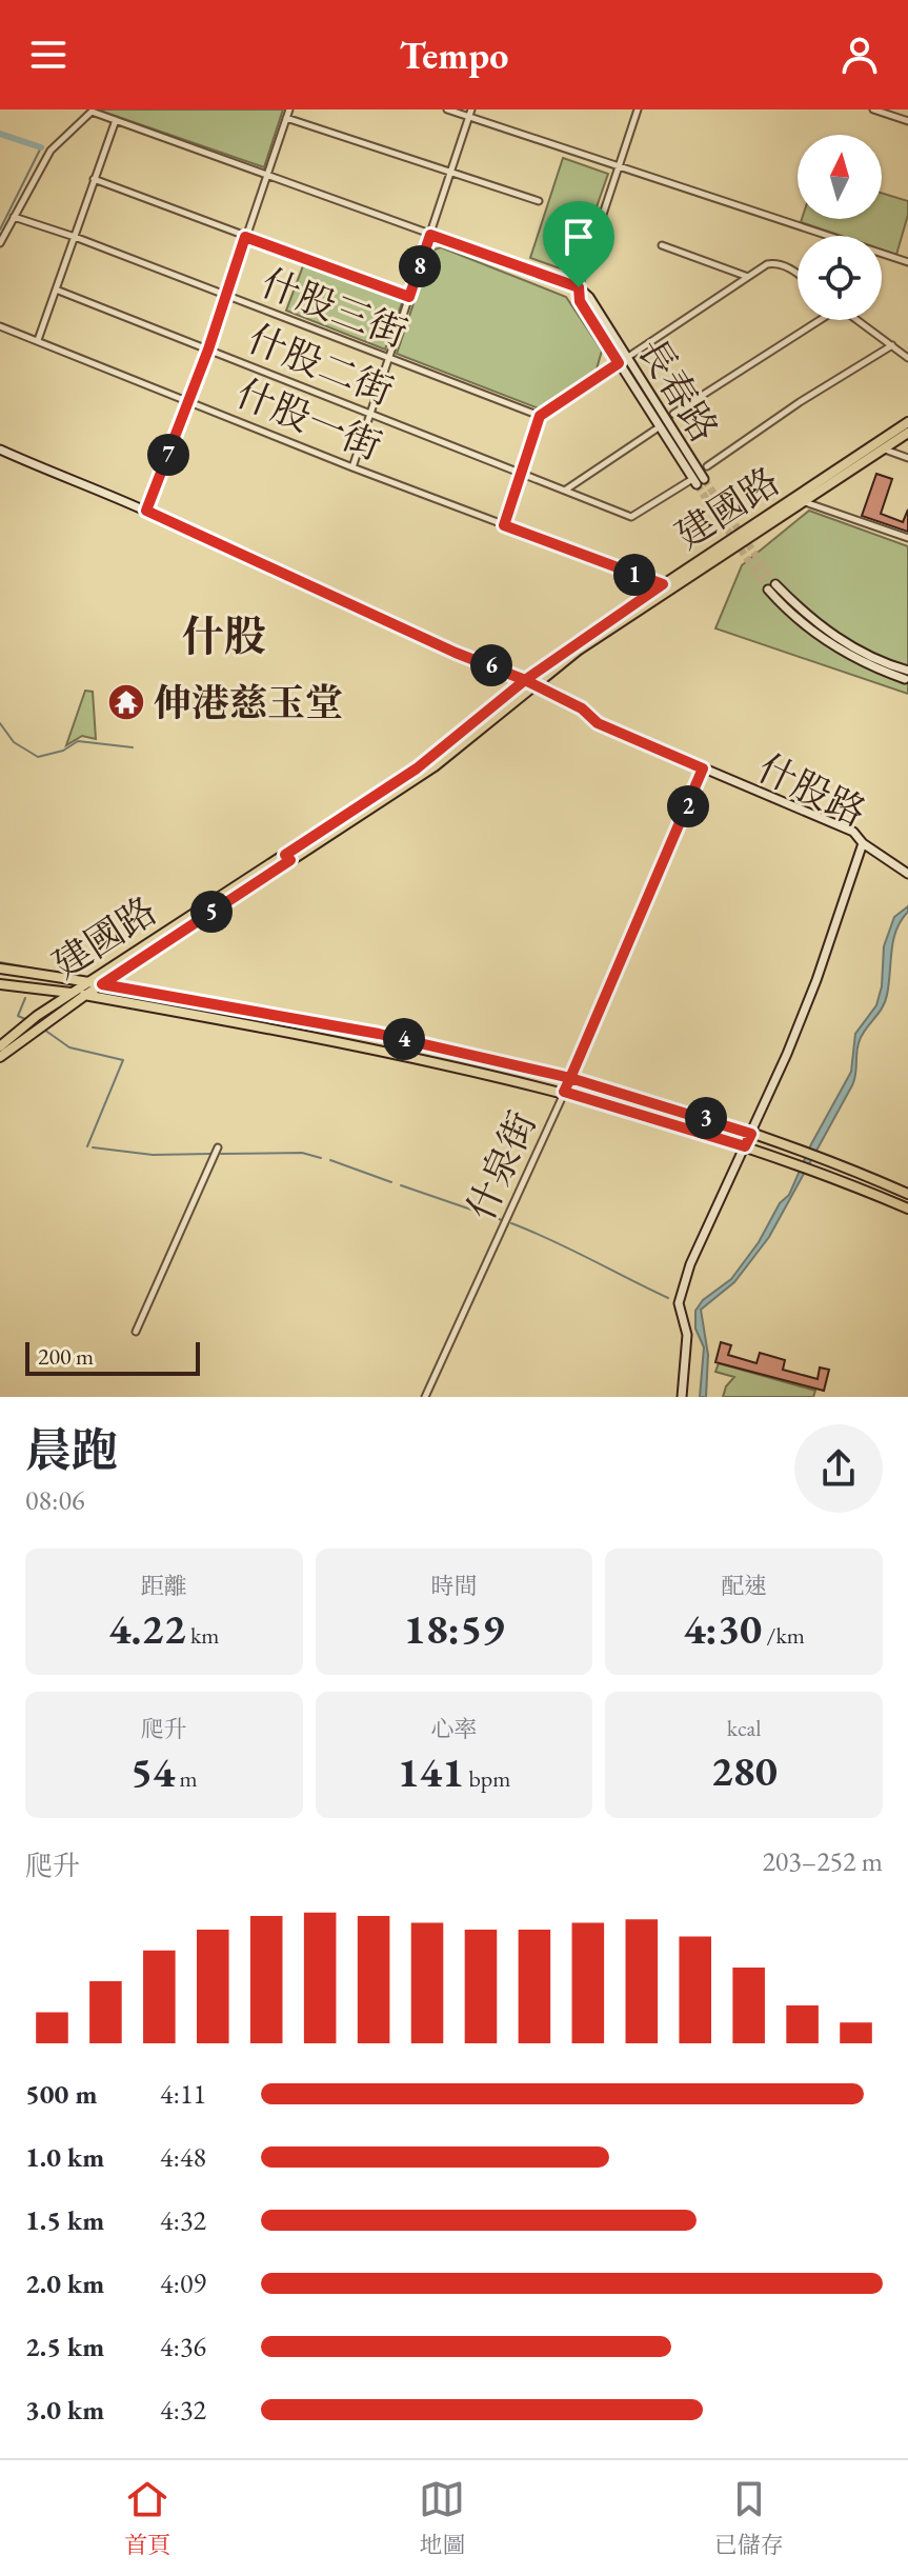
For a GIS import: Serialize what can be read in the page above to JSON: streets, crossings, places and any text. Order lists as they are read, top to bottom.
{
  "streets": {
    "main road": ["建國路"],
    "street": [
      "什股三街",
      "什股二街",
      "長春路",
      "什股一街",
      "什股路",
      "什泉街"
    ]
  },
  "crossings": [
    ["什股二街", "長春路"],
    ["什股一街", "建國路"],
    ["建國路", "什股路"],
    ["什股路", "什泉街"]
  ],
  "districts": ["什股"],
  "places": {
    "temple": ["伸港慈玉堂"]
  },
  "scale_bar": "200 m",
  "north": "top",
  "page": {
    "header": "Tempo",
    "pins": [
      "8",
      "7",
      "1",
      "6",
      "2",
      "5",
      "4",
      "3"
    ],
    "scale": "200 m",
    "heading": ["晨跑", "08:06"],
    "stats": [
      ["距離", "4.22 km"],
      ["時間", "18:59"],
      ["配速", "4:30 /km"],
      ["爬升", "54 m"],
      ["心率", "141 bpm"],
      ["kcal", "280"]
    ],
    "chart": ["爬升", "203–252 m"],
    "list": [
      {
        "name": "500 m",
        "note": "4:11"
      },
      {
        "name": "1.0 km",
        "note": "4:48"
      },
      {
        "name": "1.5 km",
        "note": "4:32"
      },
      {
        "name": "2.0 km",
        "note": "4:09"
      },
      {
        "name": "2.5 km",
        "note": "4:36"
      },
      {
        "name": "3.0 km",
        "note": "4:32"
      }
    ],
    "tabs": ["首頁", "地圖", "已儲存"]
  }
}
